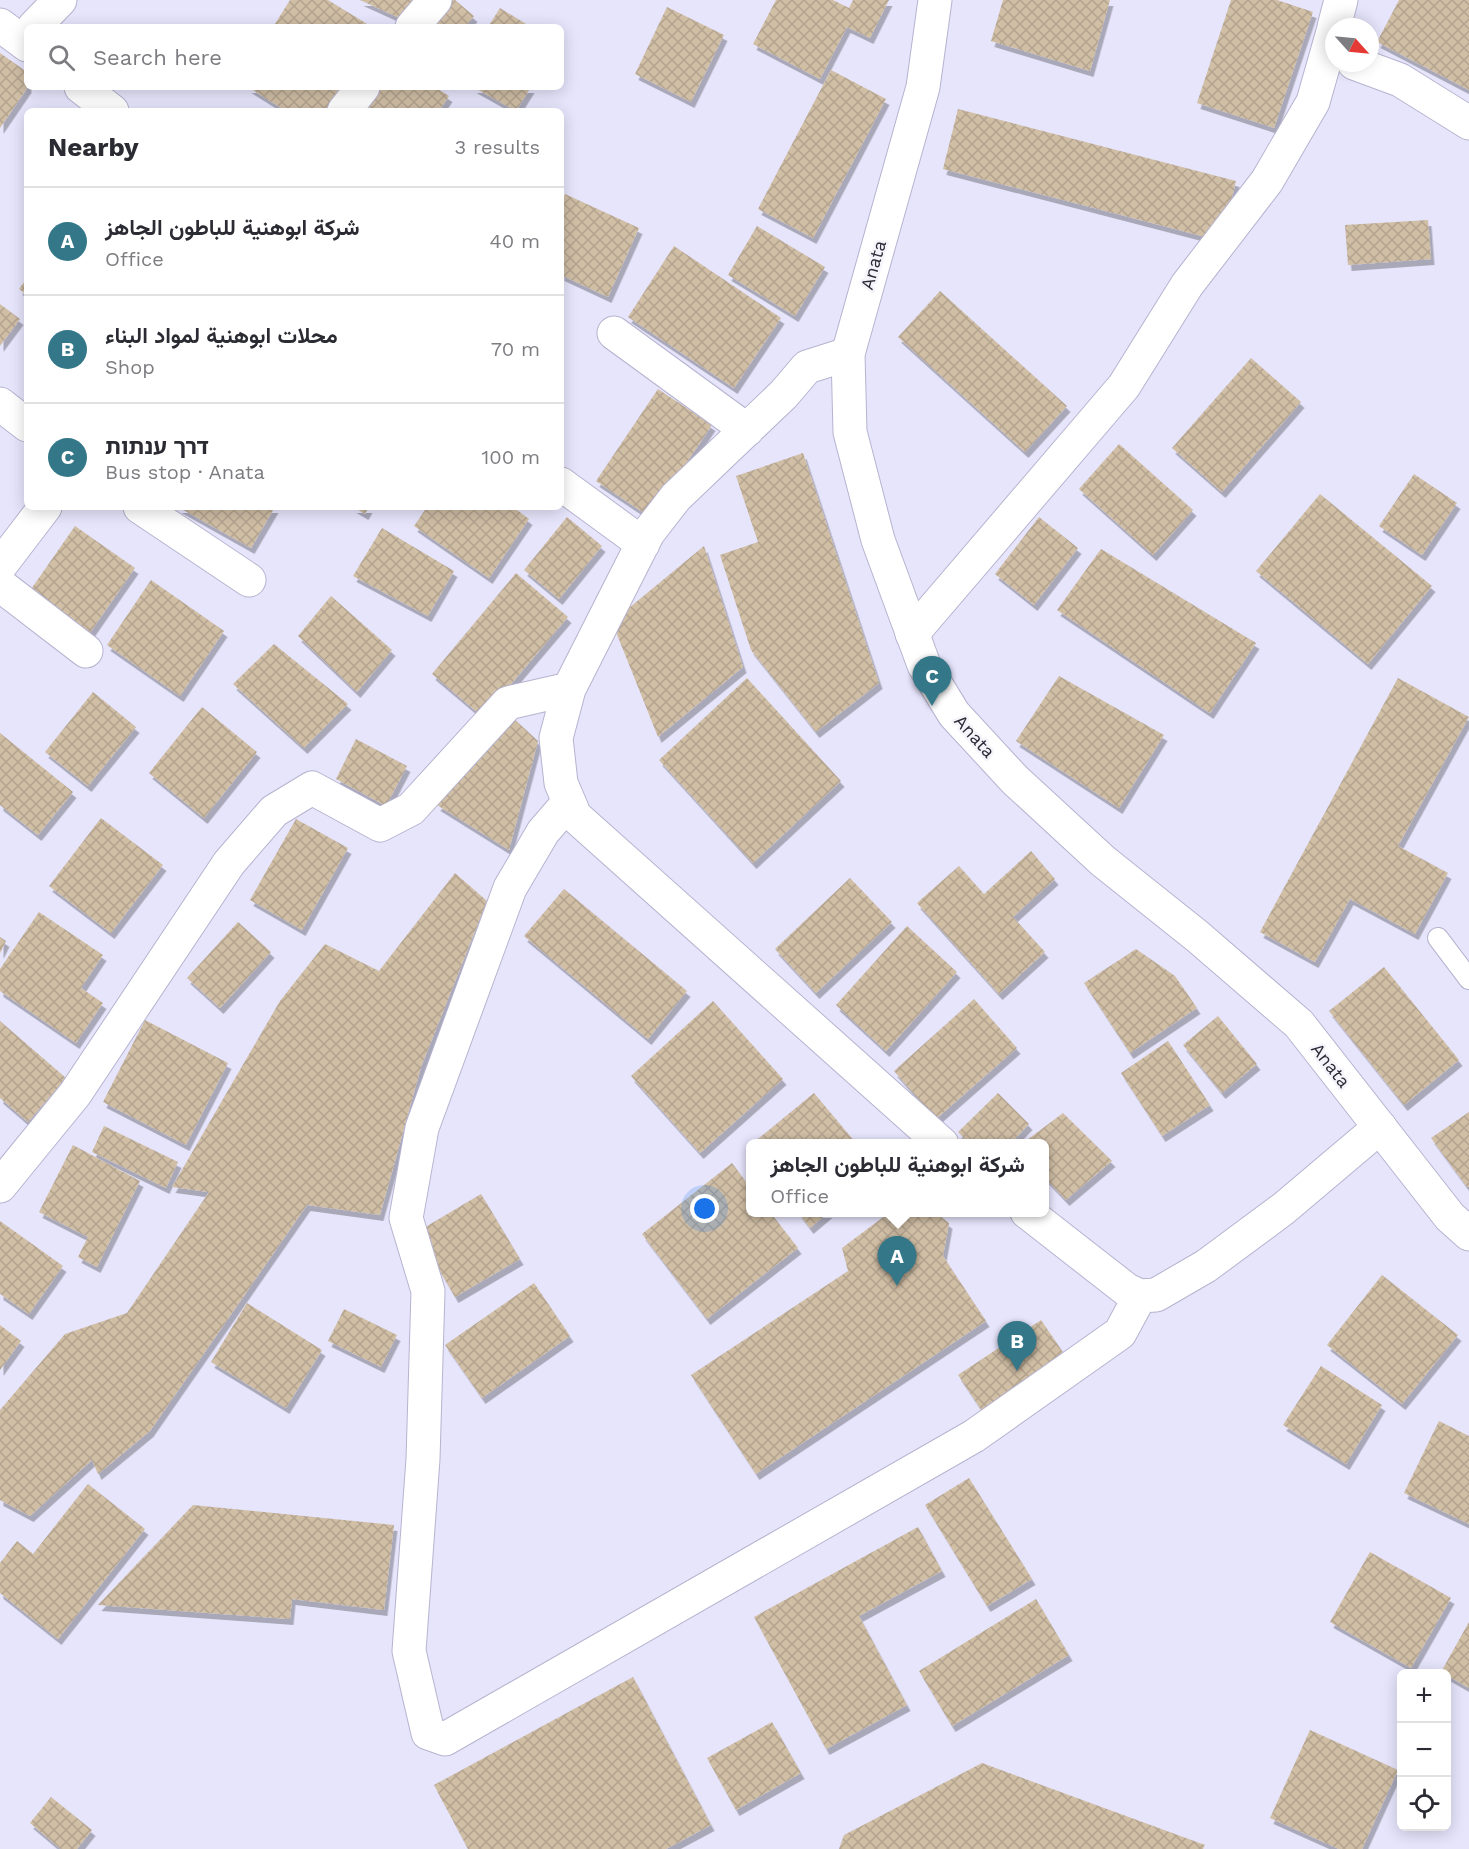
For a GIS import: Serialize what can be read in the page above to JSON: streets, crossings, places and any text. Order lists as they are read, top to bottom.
{
  "streets": {
    "street": ["Anata"]
  },
  "north": "bottom right",
  "page": {
    "search": "Search here",
    "heading": ["Nearby", "3 results"],
    "list": [
      {
        "mark": "A",
        "name": "شركة ابوهنية للباطون الجاهز",
        "note": "Office",
        "value": "40 m"
      },
      {
        "mark": "B",
        "name": "محلات ابوهنية لمواد البناء",
        "note": "Shop",
        "value": "70 m"
      },
      {
        "mark": "C",
        "name": "דרך ענתות",
        "note": "Bus stop · Anata",
        "value": "100 m"
      }
    ],
    "pins": ["C", "A", "B"],
    "popup": ["شركة ابوهنية للباطون الجاهز", "Office"],
    "map_buttons": ["+", "−"]
  }
}
